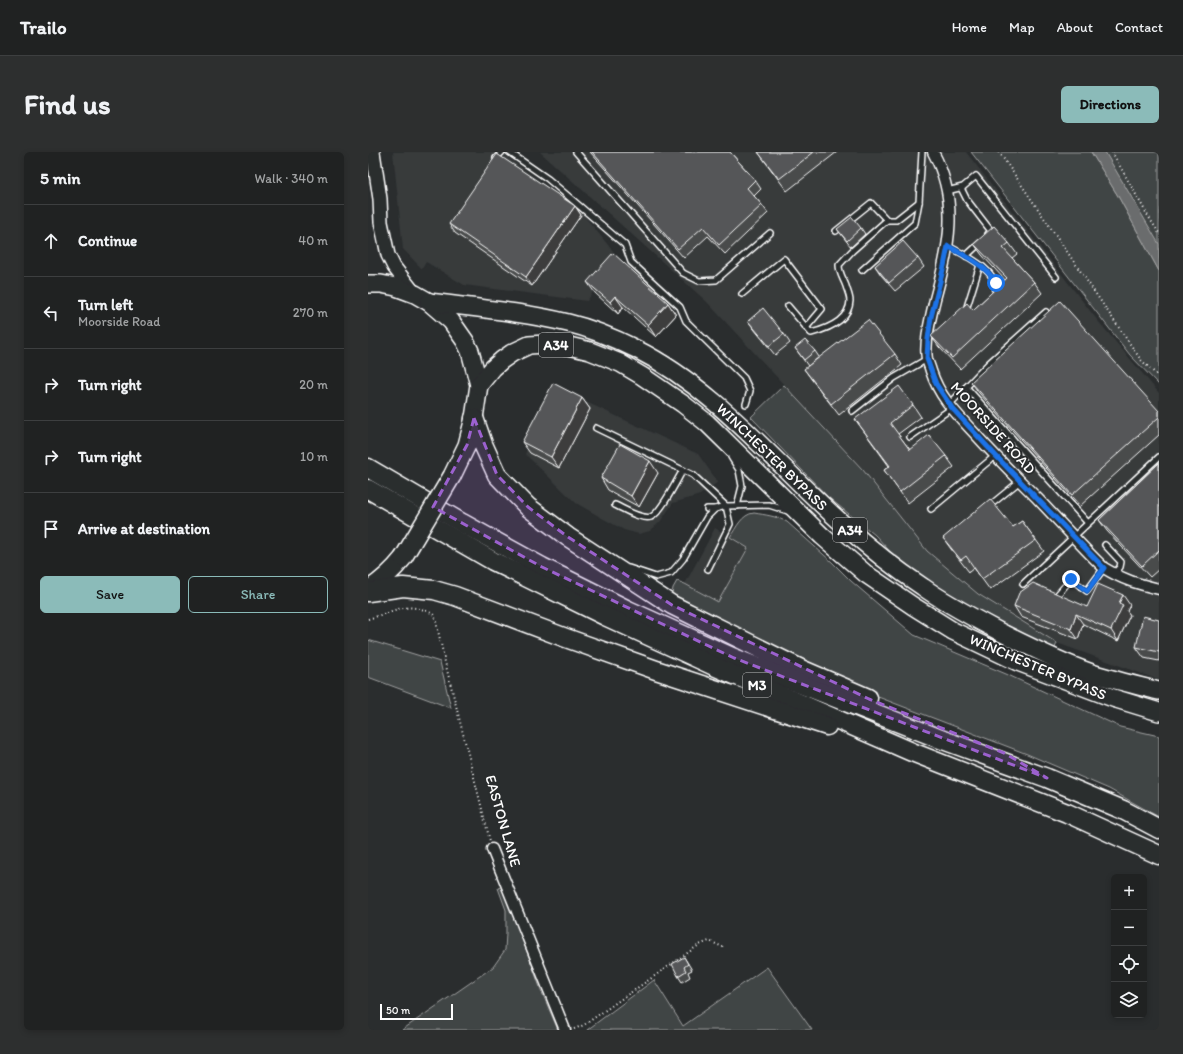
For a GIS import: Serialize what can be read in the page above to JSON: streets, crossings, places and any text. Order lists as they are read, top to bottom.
{
  "streets": {
    "highway": ["A34", "WINCHESTER BYPASS", "M3"],
    "street": ["MOORSIDE ROAD", "EASTON LANE"]
  },
  "scale_bar": "50 m",
  "page": {
    "header": "Trailo",
    "nav": [
      "Home",
      "Map",
      "About",
      "Contact"
    ],
    "buttons": [
      "Directions",
      ["Save", "Share"]
    ],
    "title": "Find us",
    "heading": ["5 min", "Walk · 340 m"],
    "list": [
      ["Continue", "40 m"],
      ["Turn left", "Moorside Road", "270 m"],
      ["Turn right", "20 m"],
      ["Turn right", "10 m"],
      "Arrive at destination"
    ],
    "map_buttons": ["+", "−"],
    "scale": "50 m"
  }
}
